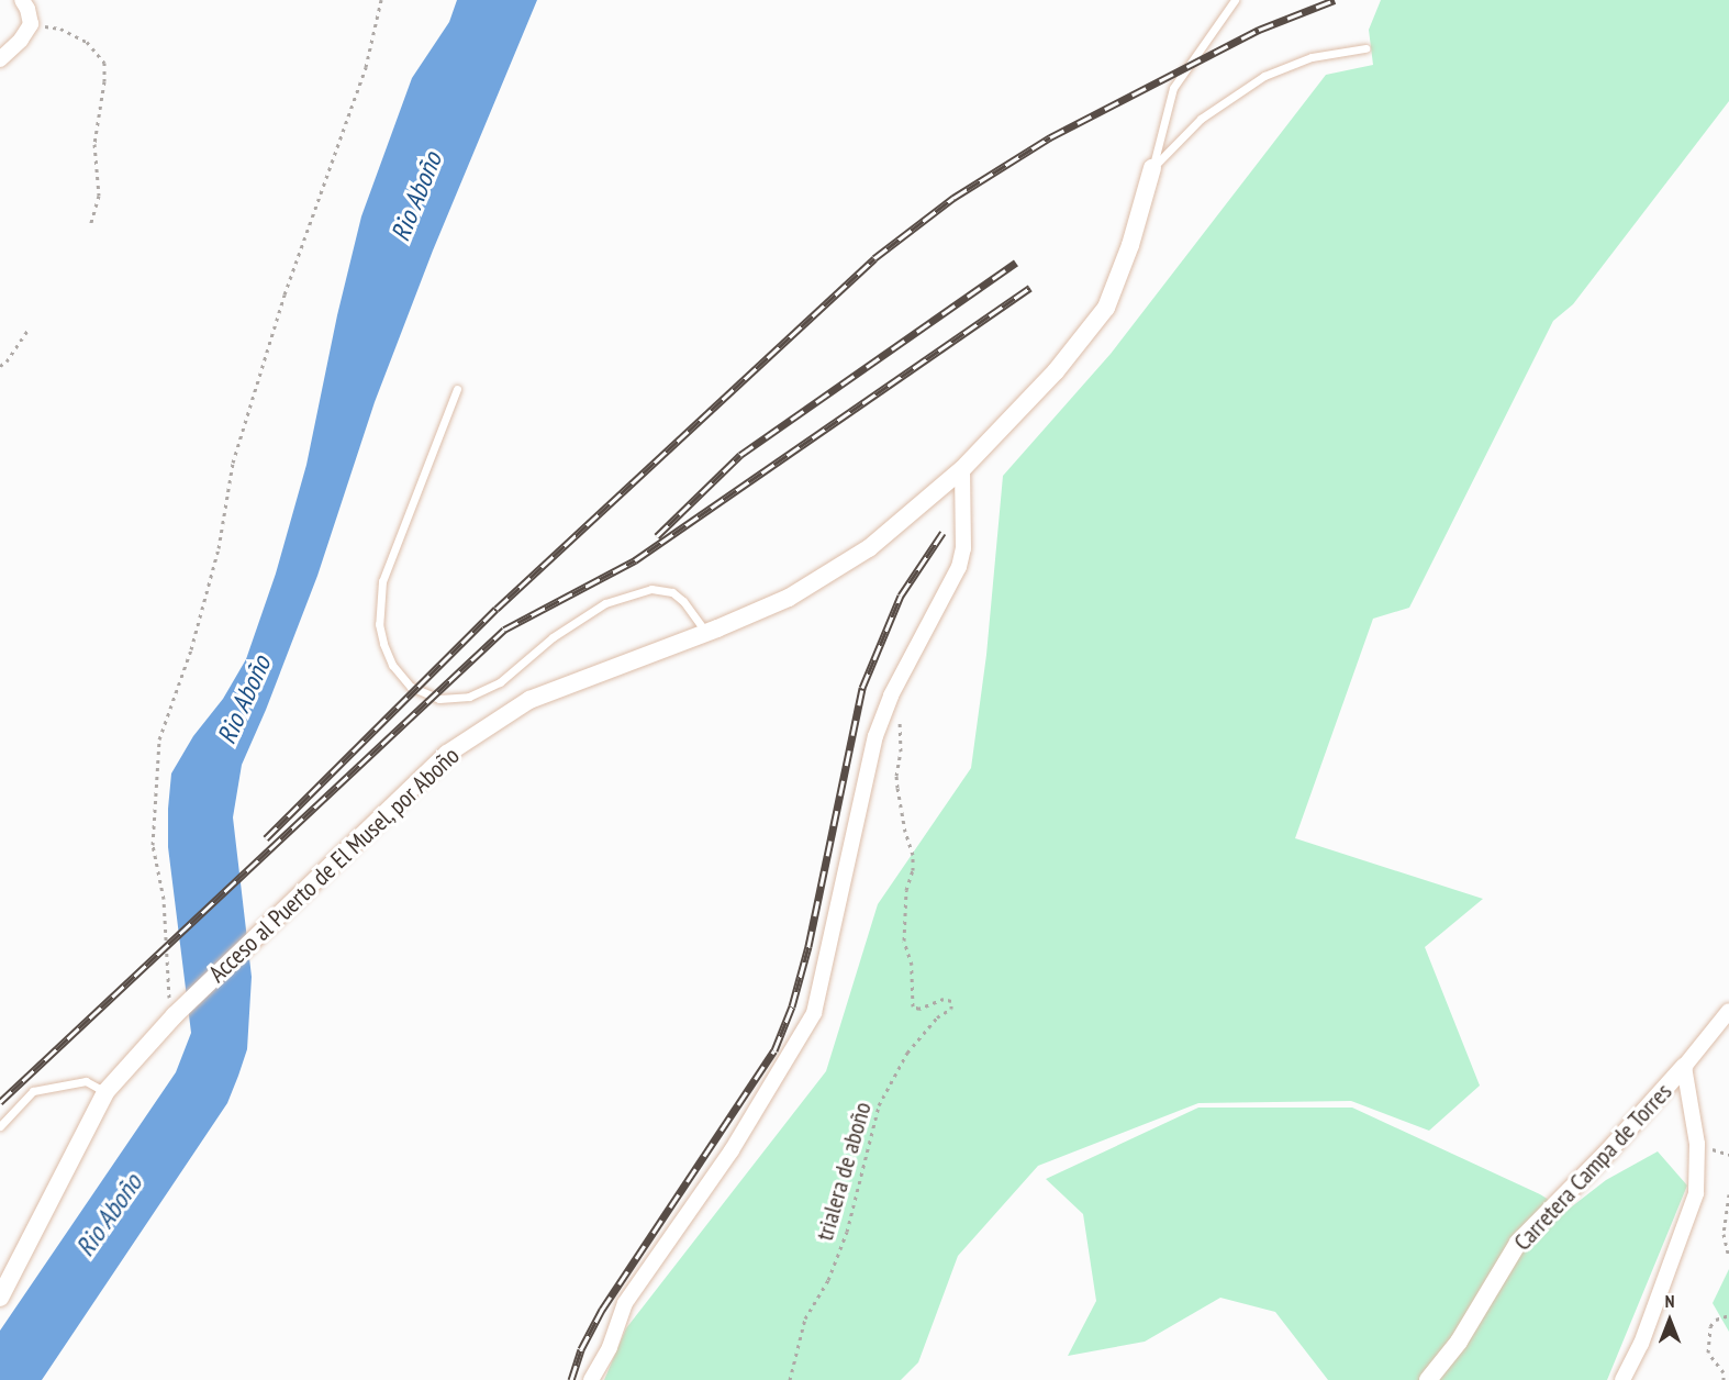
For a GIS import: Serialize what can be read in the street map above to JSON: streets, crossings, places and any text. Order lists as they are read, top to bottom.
{
  "streets": {
    "street": ["Acceso al Puerto de El Musel, por Aboño", "Carretera Campa de Torres"],
    "path": ["trialera de aboño"]
  },
  "water": ["Rio Aboño"],
  "north": "top"
}
